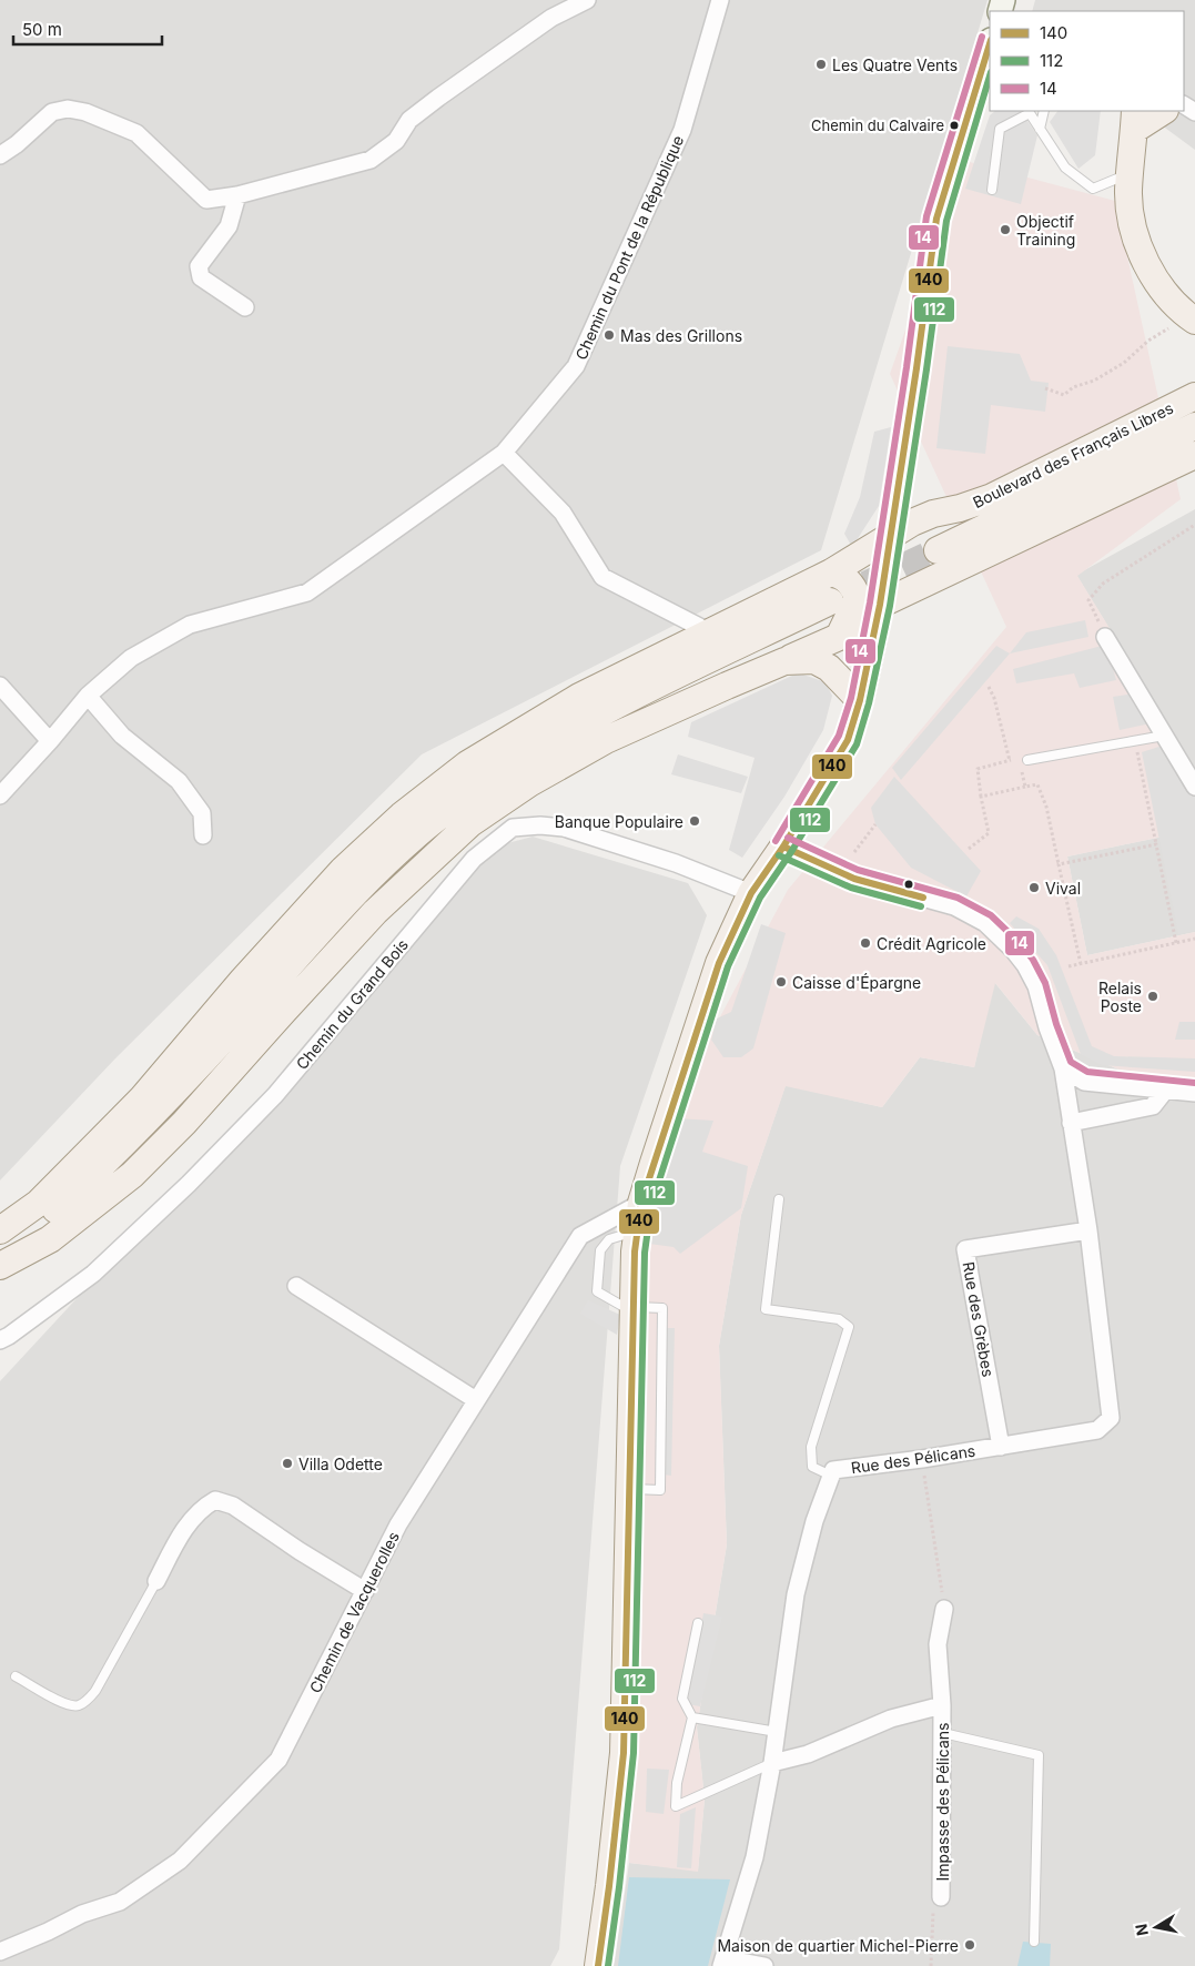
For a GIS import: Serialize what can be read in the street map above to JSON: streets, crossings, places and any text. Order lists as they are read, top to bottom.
{
  "streets": {
    "main road": ["Boulevard des Français Libres"],
    "street": [
      "Chemin du Pont de la République",
      "Chemin du Grand Bois",
      "Rue des Grèbes",
      "Rue des Pélicans",
      "Chemin de Vacquerolles",
      "Impasse des Pélicans"
    ]
  },
  "crossings": [
    ["Rue des Grèbes", "Rue des Pélicans"],
    ["Rue des Pélicans", "Impasse des Pélicans"]
  ],
  "places": [
    "Les Quatre Vents",
    "Chemin du Calvaire",
    "Objectif Training",
    "Mas des Grillons",
    "Banque Populaire",
    "Vival",
    "Crédit Agricole",
    "Caisse d'Épargne",
    "Relais Poste",
    "Villa Odette",
    "Maison de quartier Michel-Pierre"
  ],
  "lines": ["transit line 14", "transit line 140", "transit line 112"],
  "legend": ["140", "112", "14"],
  "scale_bar": "50 m",
  "north": "left"
}
